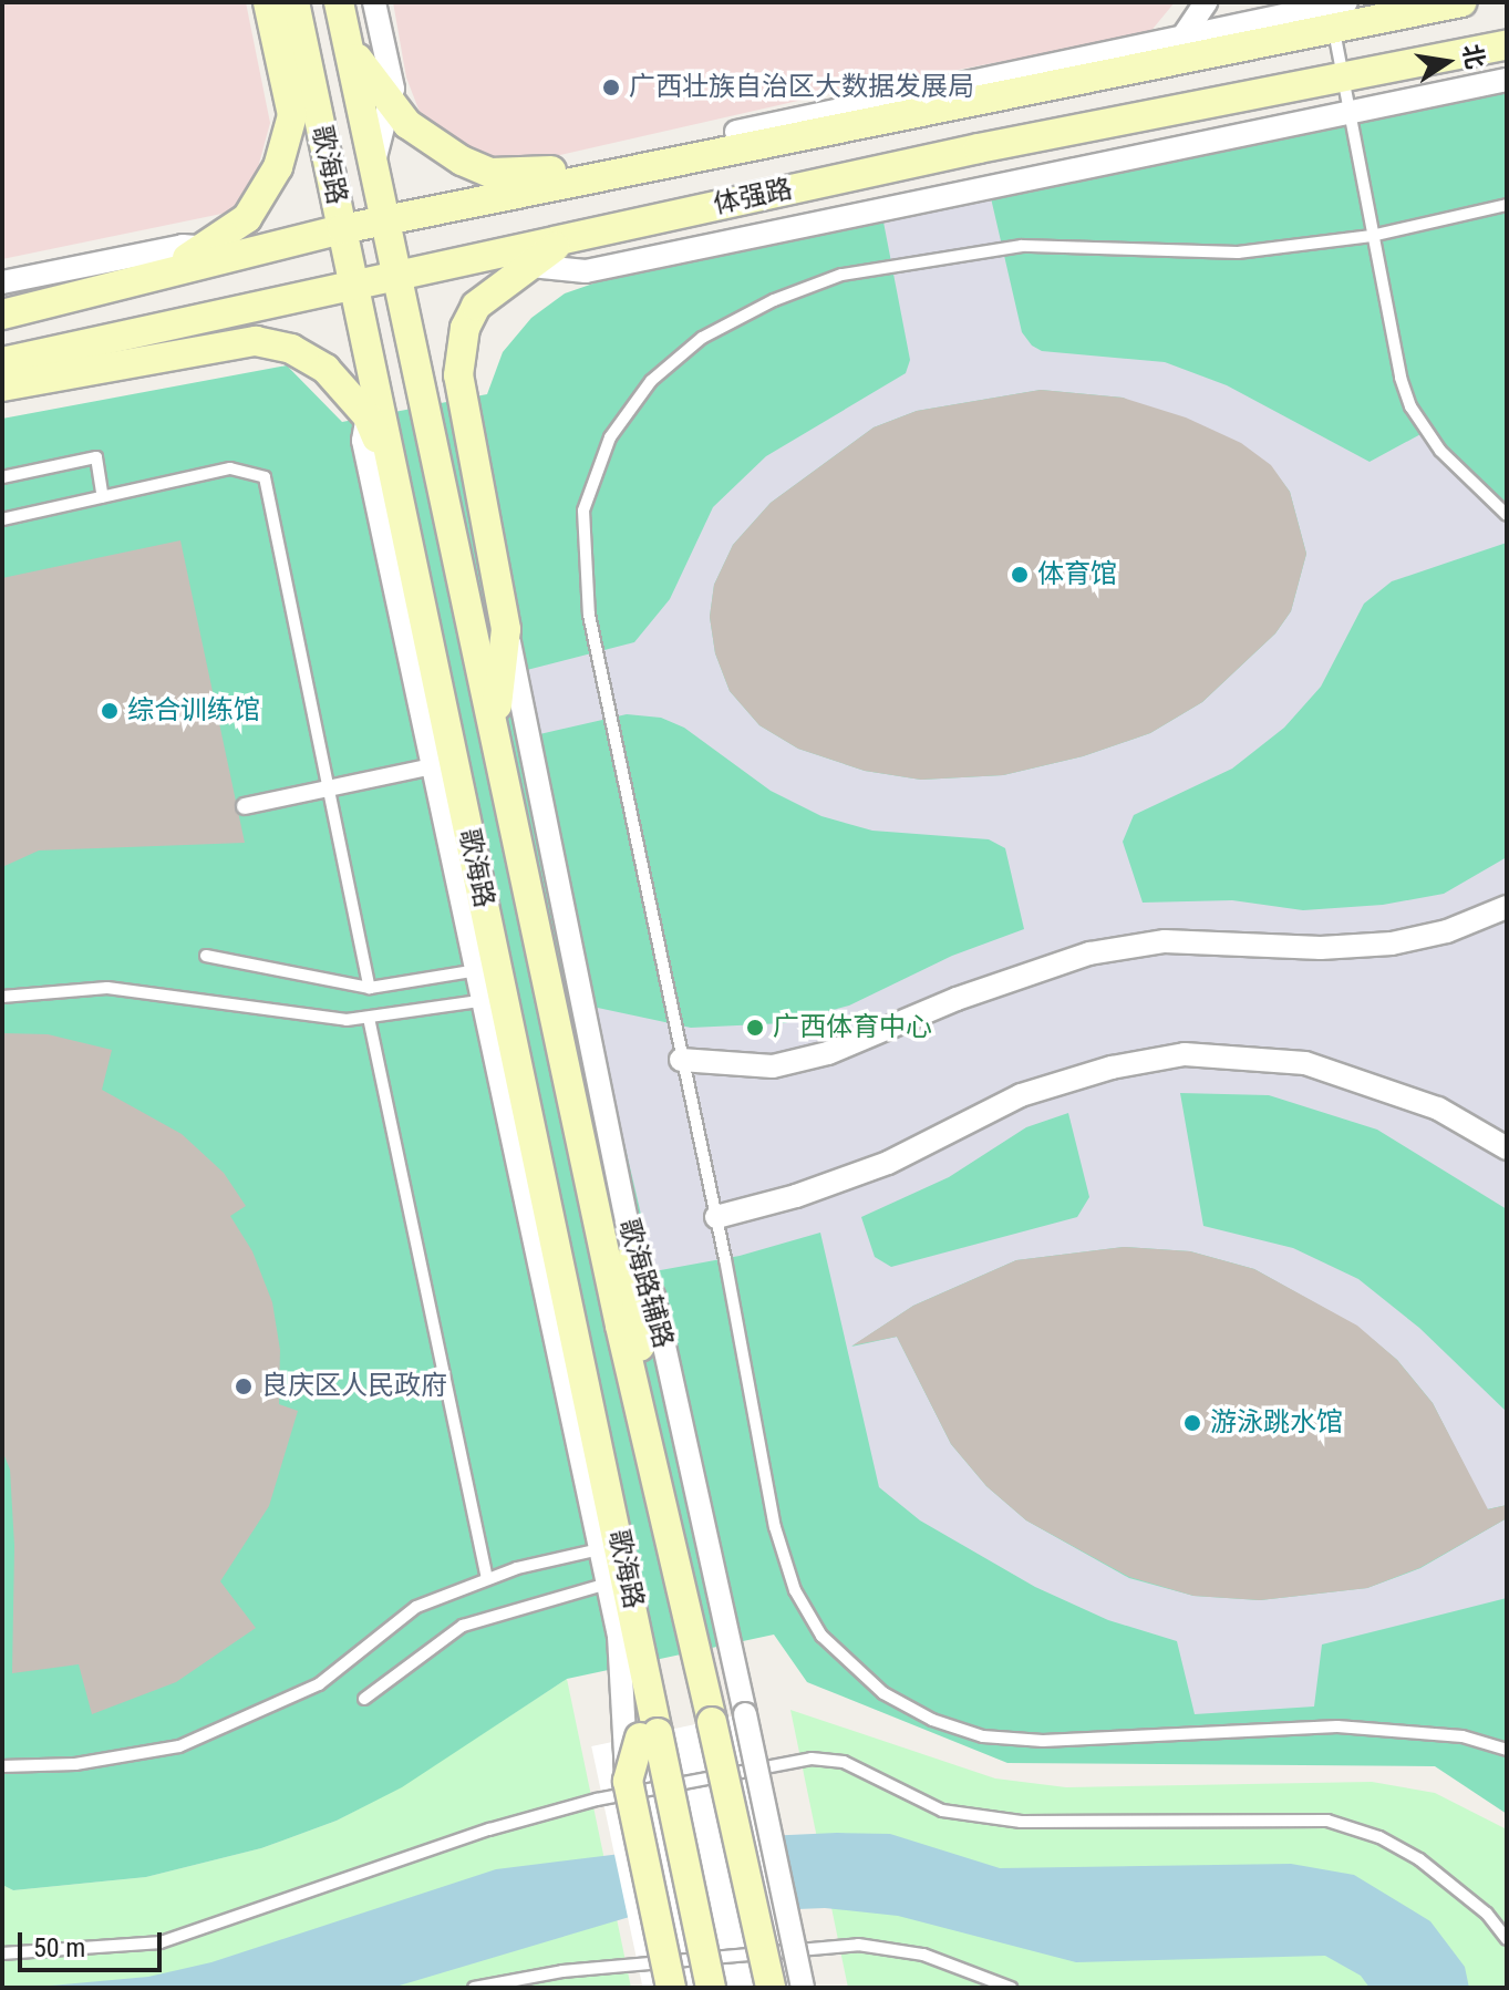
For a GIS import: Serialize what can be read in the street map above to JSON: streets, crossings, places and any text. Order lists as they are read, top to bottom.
{
  "streets": {
    "main road": ["歌海路", "体强路"],
    "street": ["歌海路辅路"]
  },
  "crossings": [
    ["歌海路", "体强路"]
  ],
  "places": [
    "广西壮族自治区大数据发展局",
    "体育馆",
    "综合训练馆",
    "广西体育中心",
    "良庆区人民政府",
    "游泳跳水馆"
  ],
  "scale_bar": "50 m",
  "north": "right"
}
